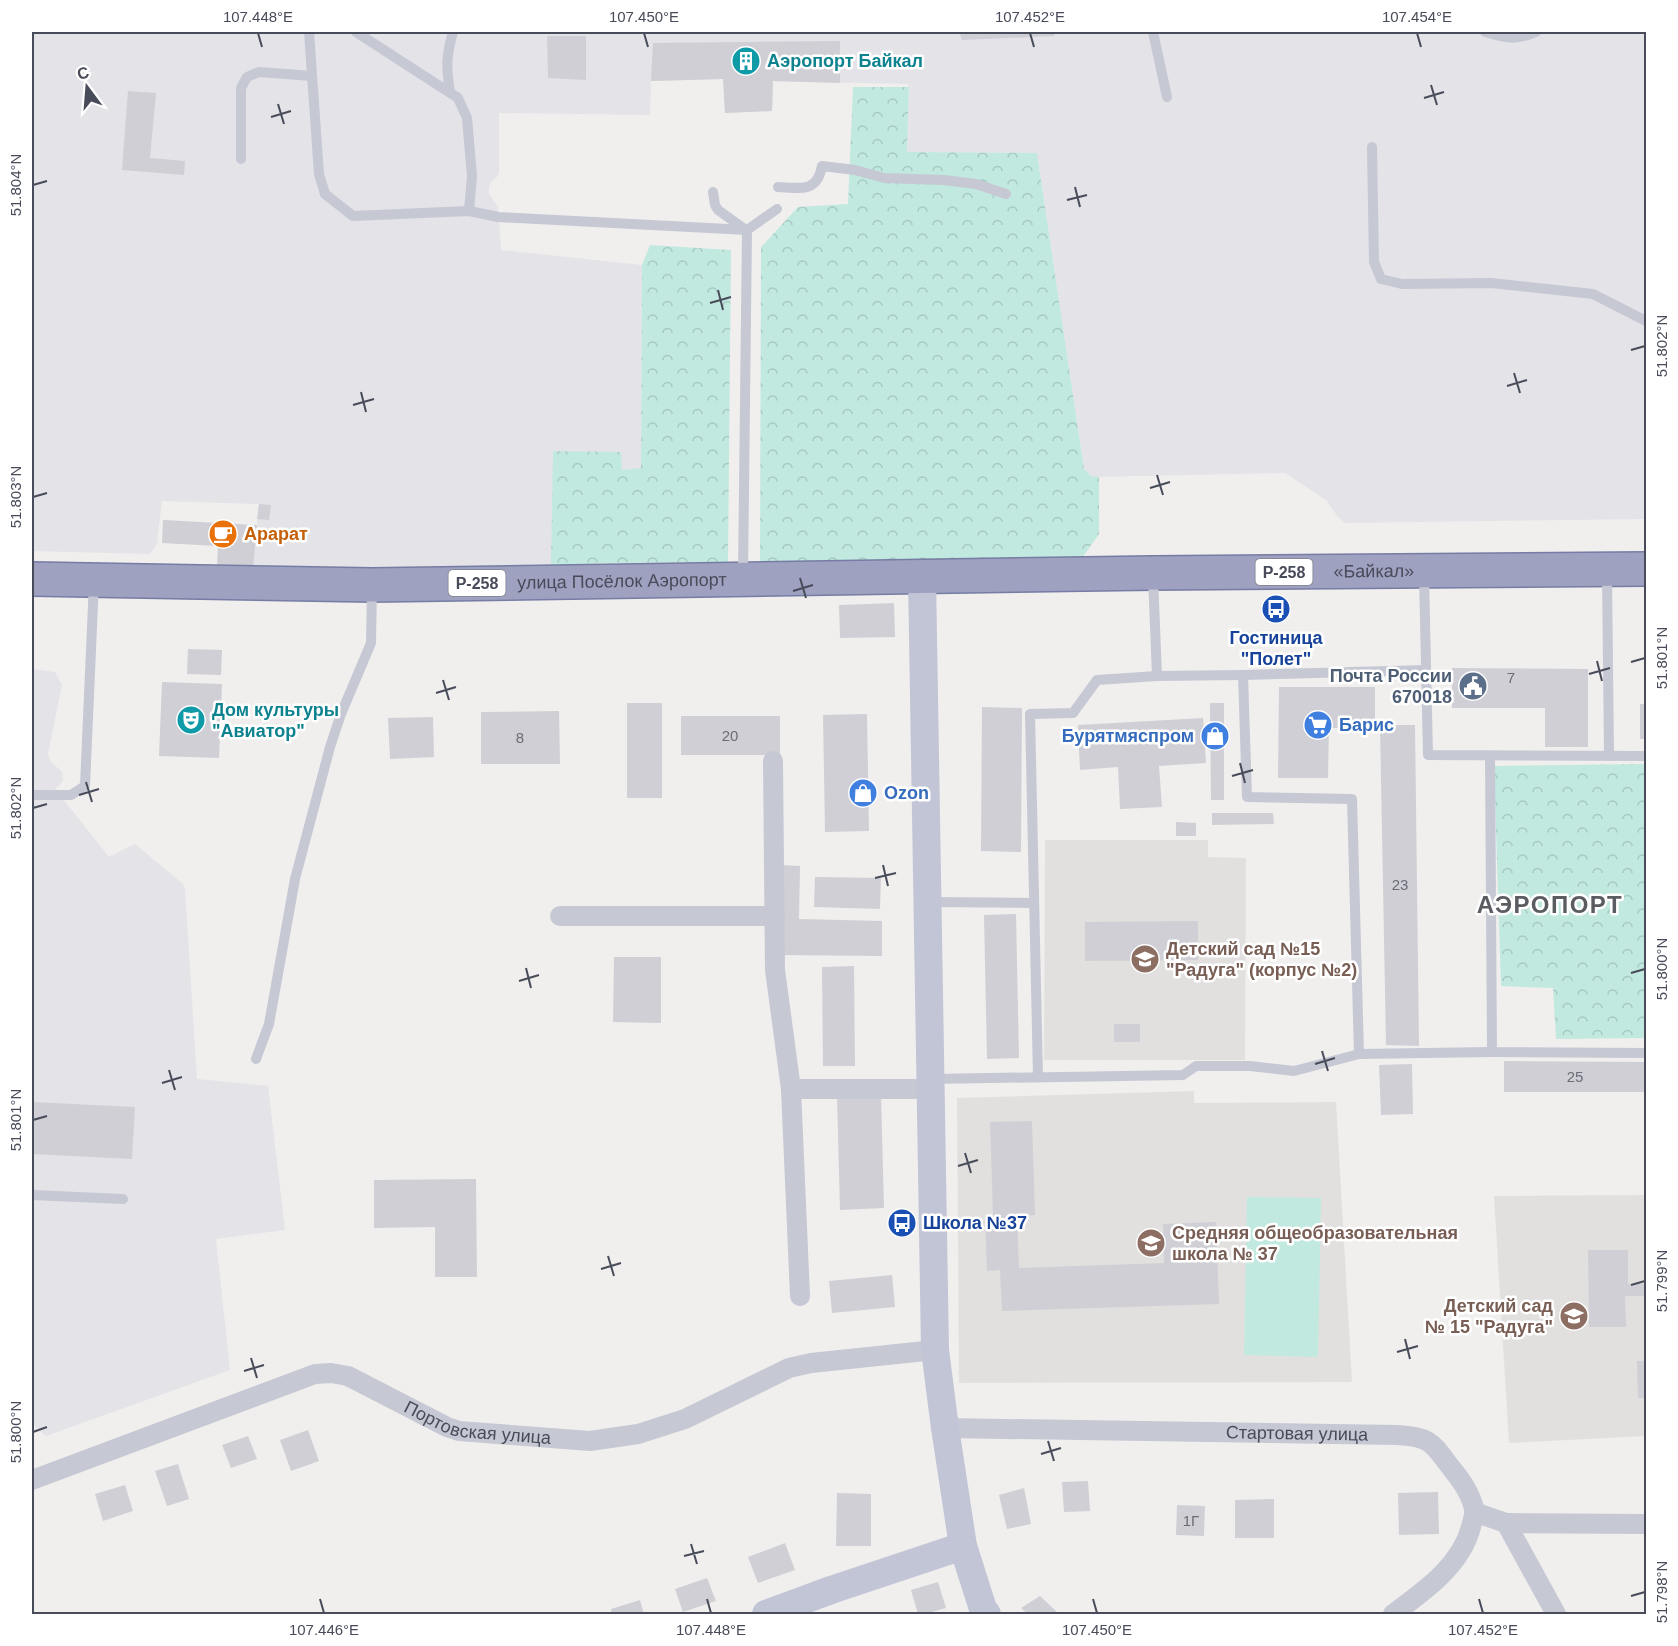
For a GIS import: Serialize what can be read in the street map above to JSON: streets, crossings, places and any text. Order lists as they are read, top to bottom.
{
  "streets": {
    "highway": ["Р-258", "«Байкал»", "улица Посёлок Аэропорт"],
    "street": ["Портовская улица", "Стартовая улица"]
  },
  "crossings": [
    ["«Байкал»", "улица Посёлок Аэропорт"]
  ],
  "districts": ["АЭРОПОРТ"],
  "places": {
    "building": ["Аэропорт Байкал"],
    "cafe": ["Арарат"],
    "bus stop": ["Гостиница \"Полет\"", "Школа №37"],
    "public building": ["Почта России 670018"],
    "theatre": ["Дом культуры \"Авиатор\""],
    "supermarket": ["Барис"],
    "shop": ["Бурятмяспром", "Ozon"],
    "school or university": ["Детский сад №15 \"Радуга\" (корпус №2)", "Средняя общеобразовательная школа № 37", "Детский сад № 15 \"Радуга\""]
  },
  "house_numbers": [
    "7",
    "20",
    "8",
    "23",
    "25",
    "1Г"
  ],
  "north": "top",
  "coordinates": [
    "107.448°E",
    "107.450°E",
    "107.452°E",
    "107.454°E",
    "51.804°N",
    "51.802°N",
    "51.803°N",
    "51.801°N",
    "51.800°N",
    "51.799°N",
    "51.798°N",
    "107.446°E"
  ]
}
